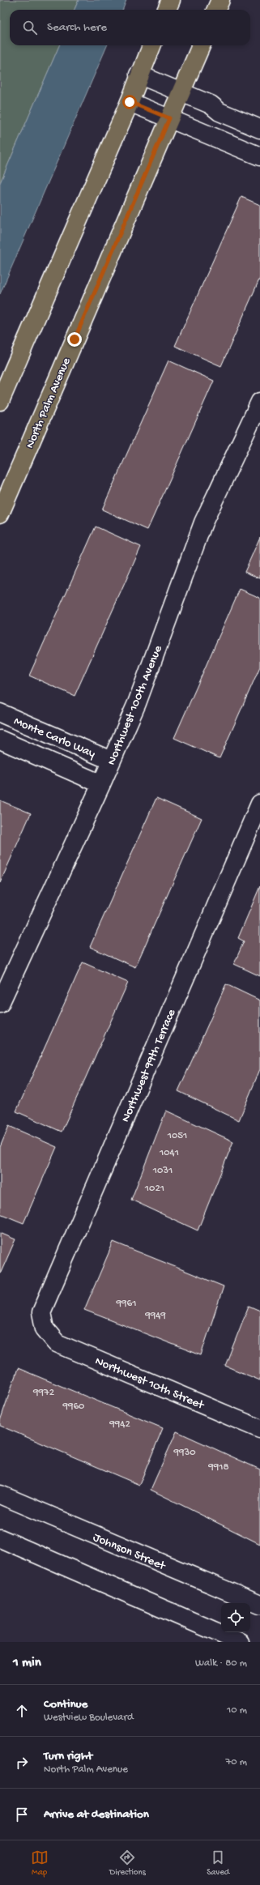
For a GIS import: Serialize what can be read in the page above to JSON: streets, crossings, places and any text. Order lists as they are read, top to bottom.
{
  "streets": {
    "main road": ["North Palm Avenue"],
    "street": [
      "Northwest 100th Avenue",
      "Monte Carlo Way",
      "Northwest 99th Terrace",
      "Northwest 10th Street",
      "Johnson Street"
    ]
  },
  "crossings": [
    ["Northwest 100th Avenue", "Monte Carlo Way"],
    ["Northwest 99th Terrace", "Northwest 10th Street"]
  ],
  "house_numbers": [
    "1051",
    "1041",
    "1031",
    "1021",
    "9961",
    "9949",
    "9972",
    "9960",
    "9942",
    "9930",
    "9918"
  ],
  "page": {
    "search": "Search here",
    "heading": ["1 min", "Walk · 80 m"],
    "list": [
      ["Continue", "Westview Boulevard", "10 m"],
      ["Turn right", "North Palm Avenue", "70 m"],
      "Arrive at destination"
    ],
    "nav": ["Map", "Directions", "Saved"]
  }
}
